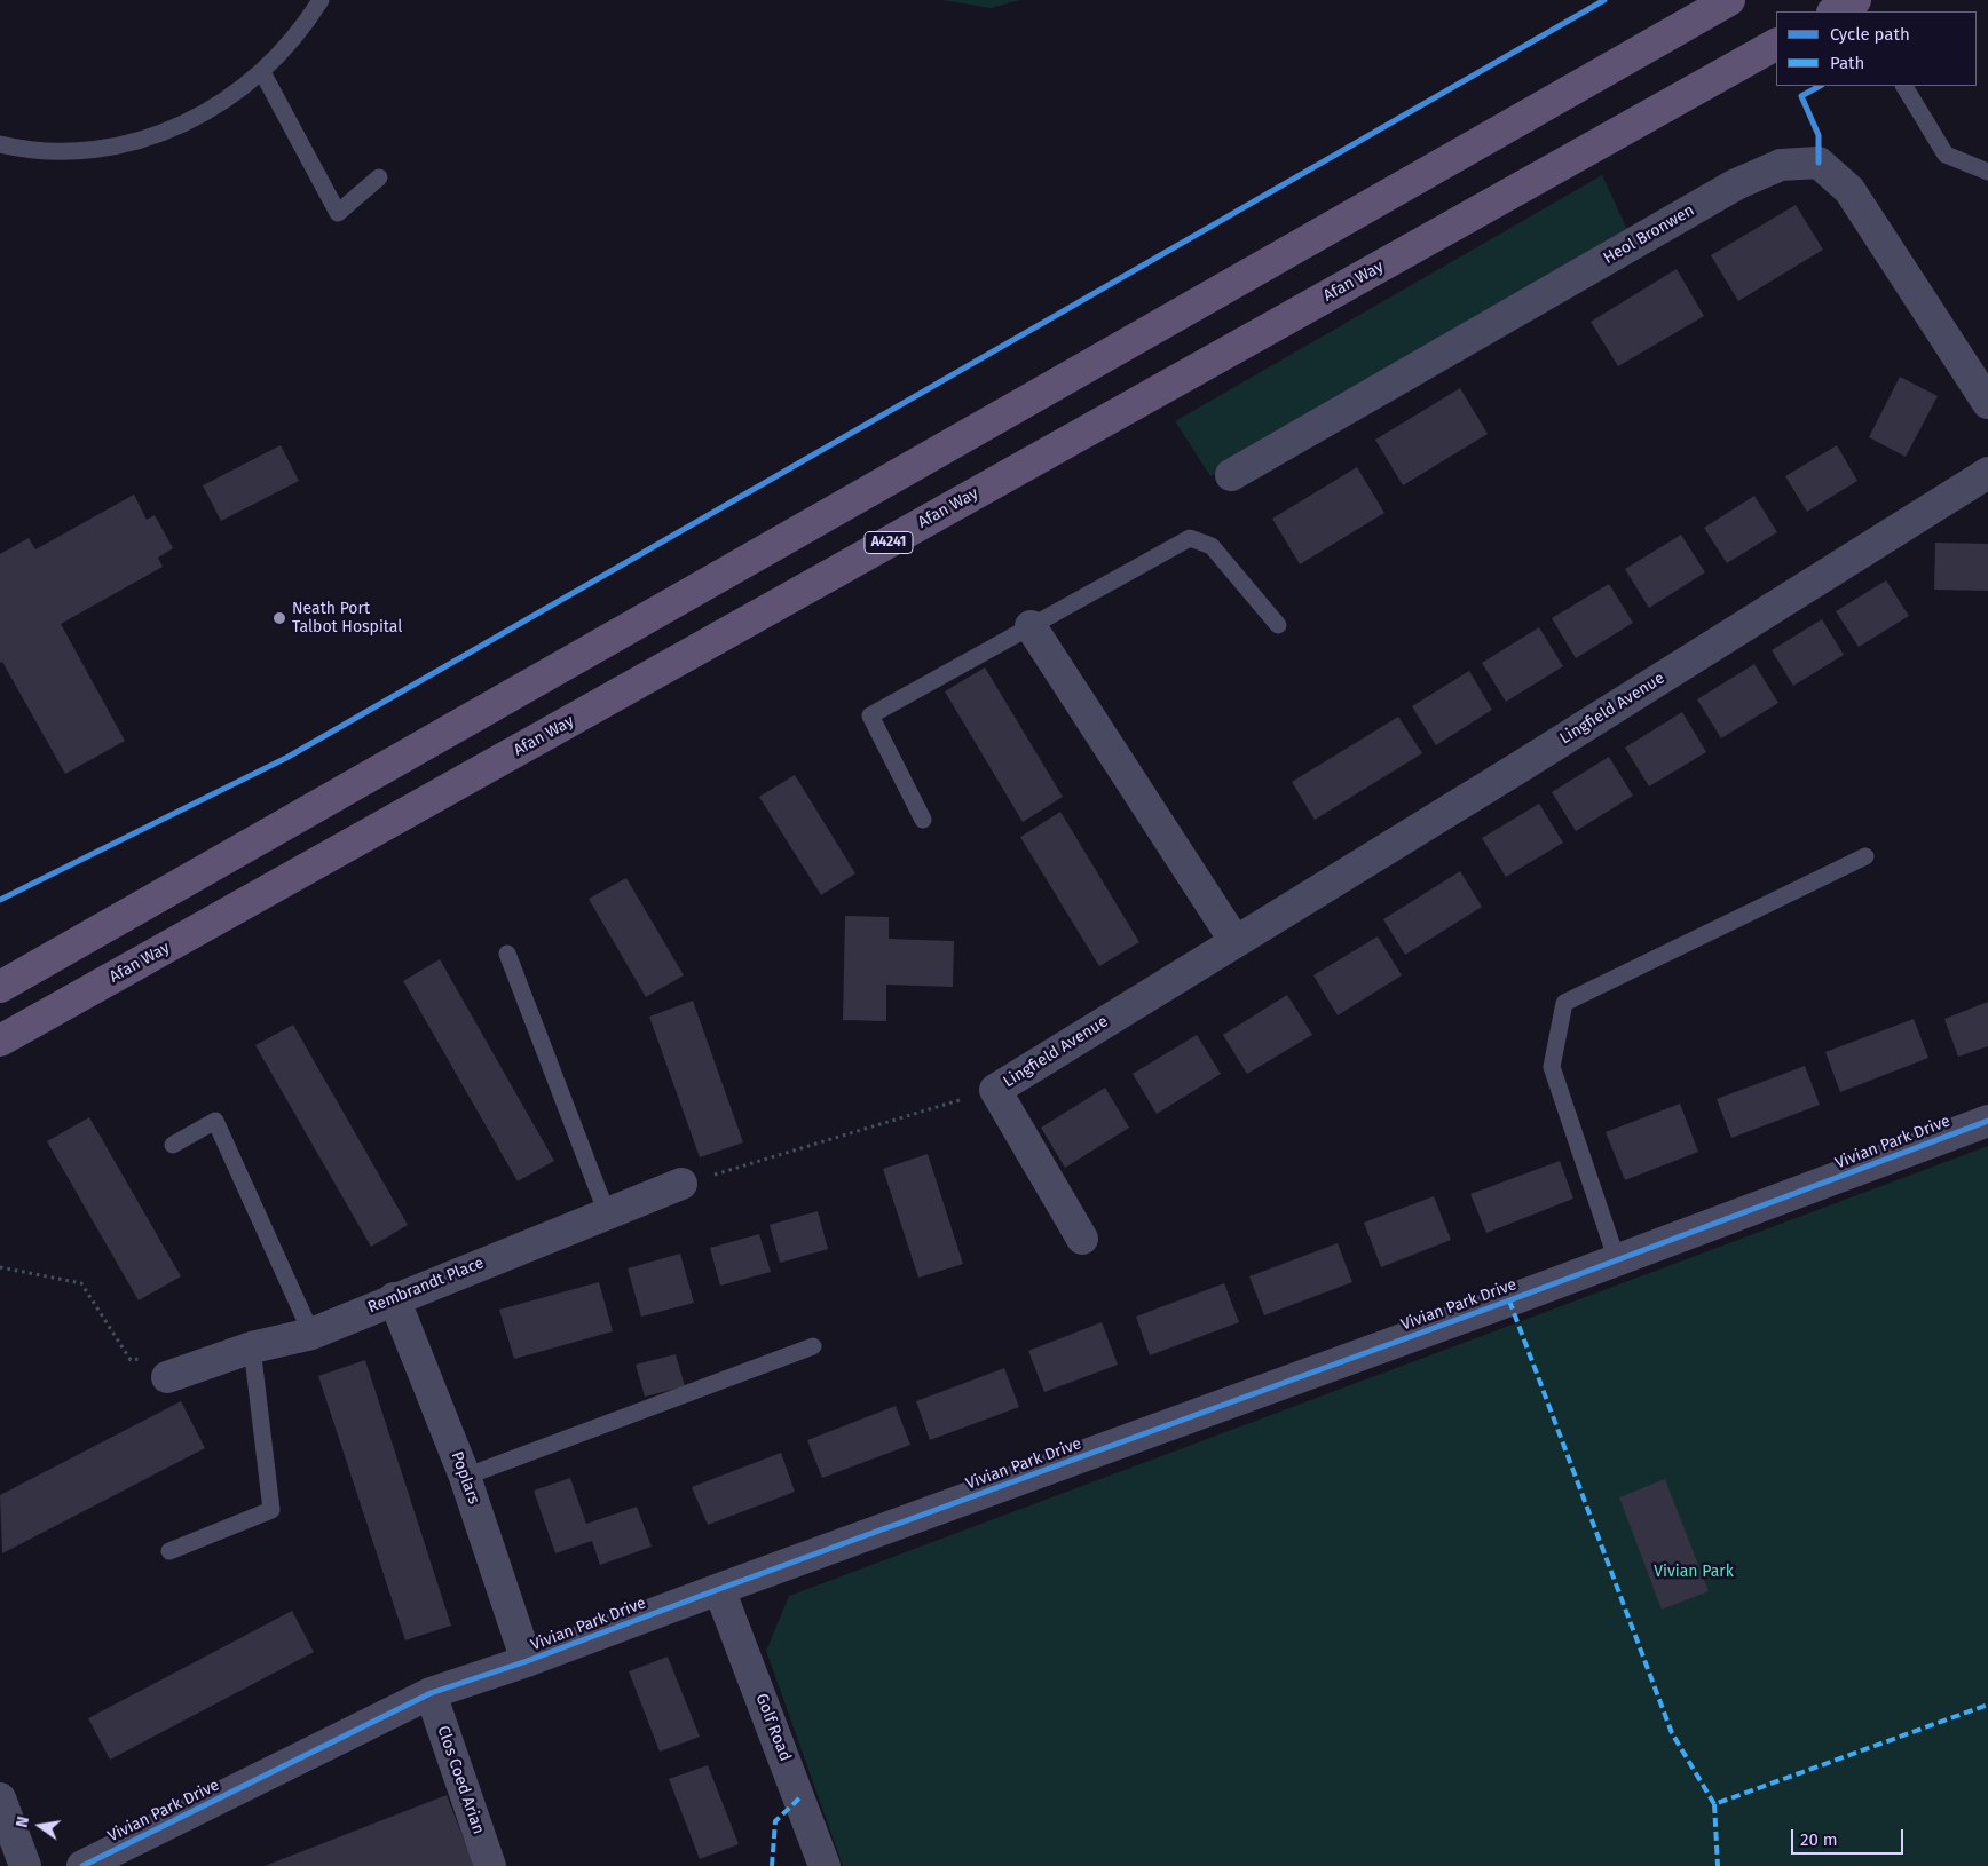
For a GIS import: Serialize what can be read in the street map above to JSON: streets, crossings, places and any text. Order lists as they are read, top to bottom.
{
  "streets": {
    "main road": ["Afan Way", "A4241"],
    "street": [
      "Heol Bronwen",
      "Lingfield Avenue",
      "Vivian Park Drive",
      "Rembrandt Place",
      "Poplars",
      "Golf Road",
      "Clos Coed Arian"
    ]
  },
  "crossings": [
    ["Vivian Park Drive", "Poplars"],
    ["Vivian Park Drive", "Golf Road"],
    ["Vivian Park Drive", "Clos Coed Arian"],
    ["Rembrandt Place", "Poplars"]
  ],
  "parks": ["Vivian Park"],
  "places": ["Neath Port Talbot Hospital"],
  "legend": ["Cycle path", "Path"],
  "scale_bar": "20 m",
  "north": "left"
}
